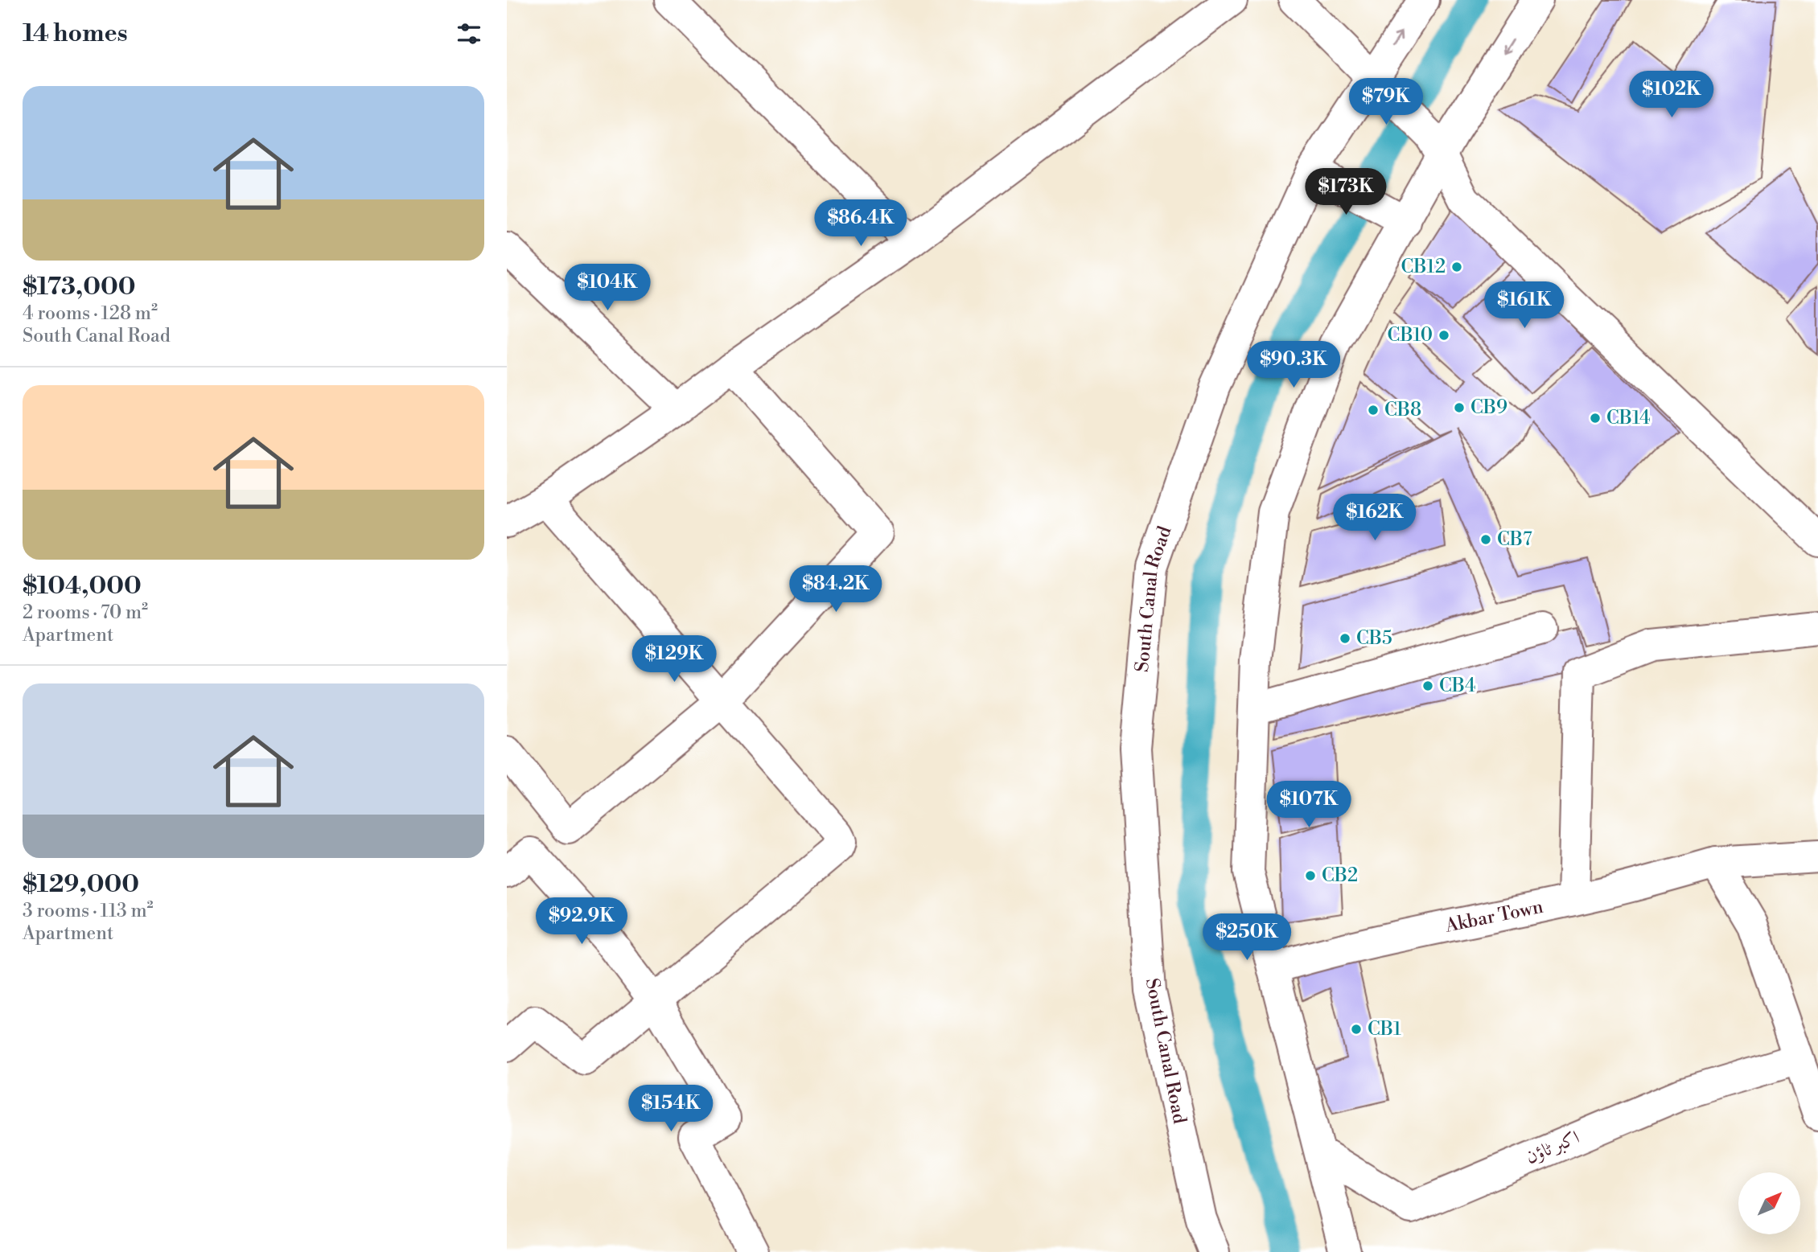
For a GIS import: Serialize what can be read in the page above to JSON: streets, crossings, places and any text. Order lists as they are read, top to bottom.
{
  "streets": {
    "street": ["South Canal Road", "Akbar Town", "اکبر ٹاؤن"]
  },
  "places": [
    "CB12",
    "CB10",
    "CB9",
    "CB8",
    "CB14",
    "CB7",
    "CB5",
    "CB4",
    "CB2",
    "CB1"
  ],
  "north": "top right",
  "page": {
    "heading": "14 homes",
    "list": [
      {
        "name": "$173,000",
        "note": "4 rooms · 128 m² · South Canal Road"
      },
      {
        "name": "$104,000",
        "note": "2 rooms · 70 m² · Apartment"
      },
      {
        "name": "$129,000",
        "note": "3 rooms · 113 m² · Apartment"
      }
    ],
    "price": [
      "$102K",
      "$79K",
      "$173K",
      "$86.4K",
      "$104K",
      "$161K",
      "$90.3K",
      "$162K",
      "$84.2K",
      "$129K",
      "$107K",
      "$92.9K",
      "$250K",
      "$154K"
    ]
  }
}
